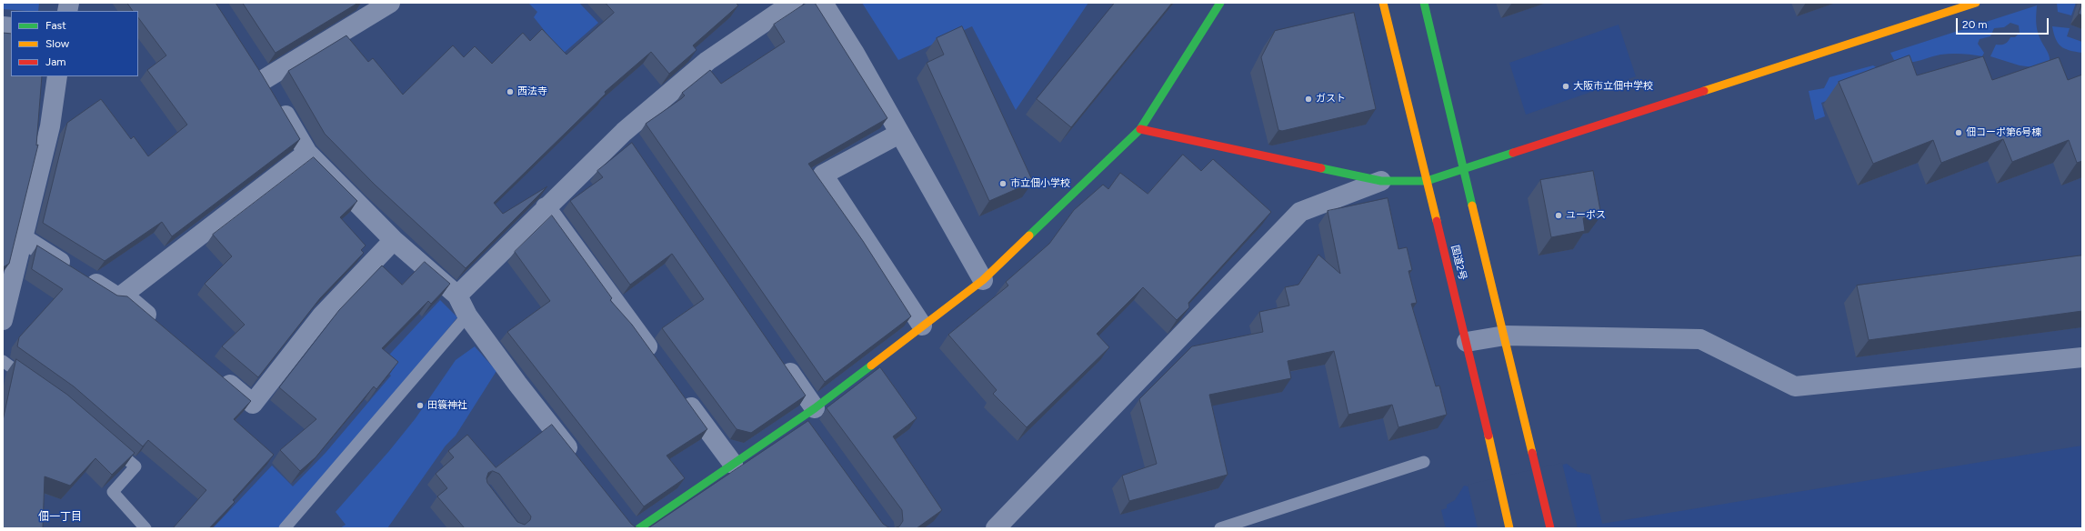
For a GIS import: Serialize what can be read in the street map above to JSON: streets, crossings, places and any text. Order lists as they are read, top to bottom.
{
  "streets": {
    "main road": ["国道2号"]
  },
  "districts": ["佃一丁目"],
  "places": [
    "大阪市立佃中学校",
    "西法寺",
    "ガスト",
    "佃コーポ第6号棟",
    "市立佃小学校",
    "ユーポス",
    "田簑神社"
  ],
  "legend": ["Fast", "Slow", "Jam"],
  "scale_bar": "20 m"
}
